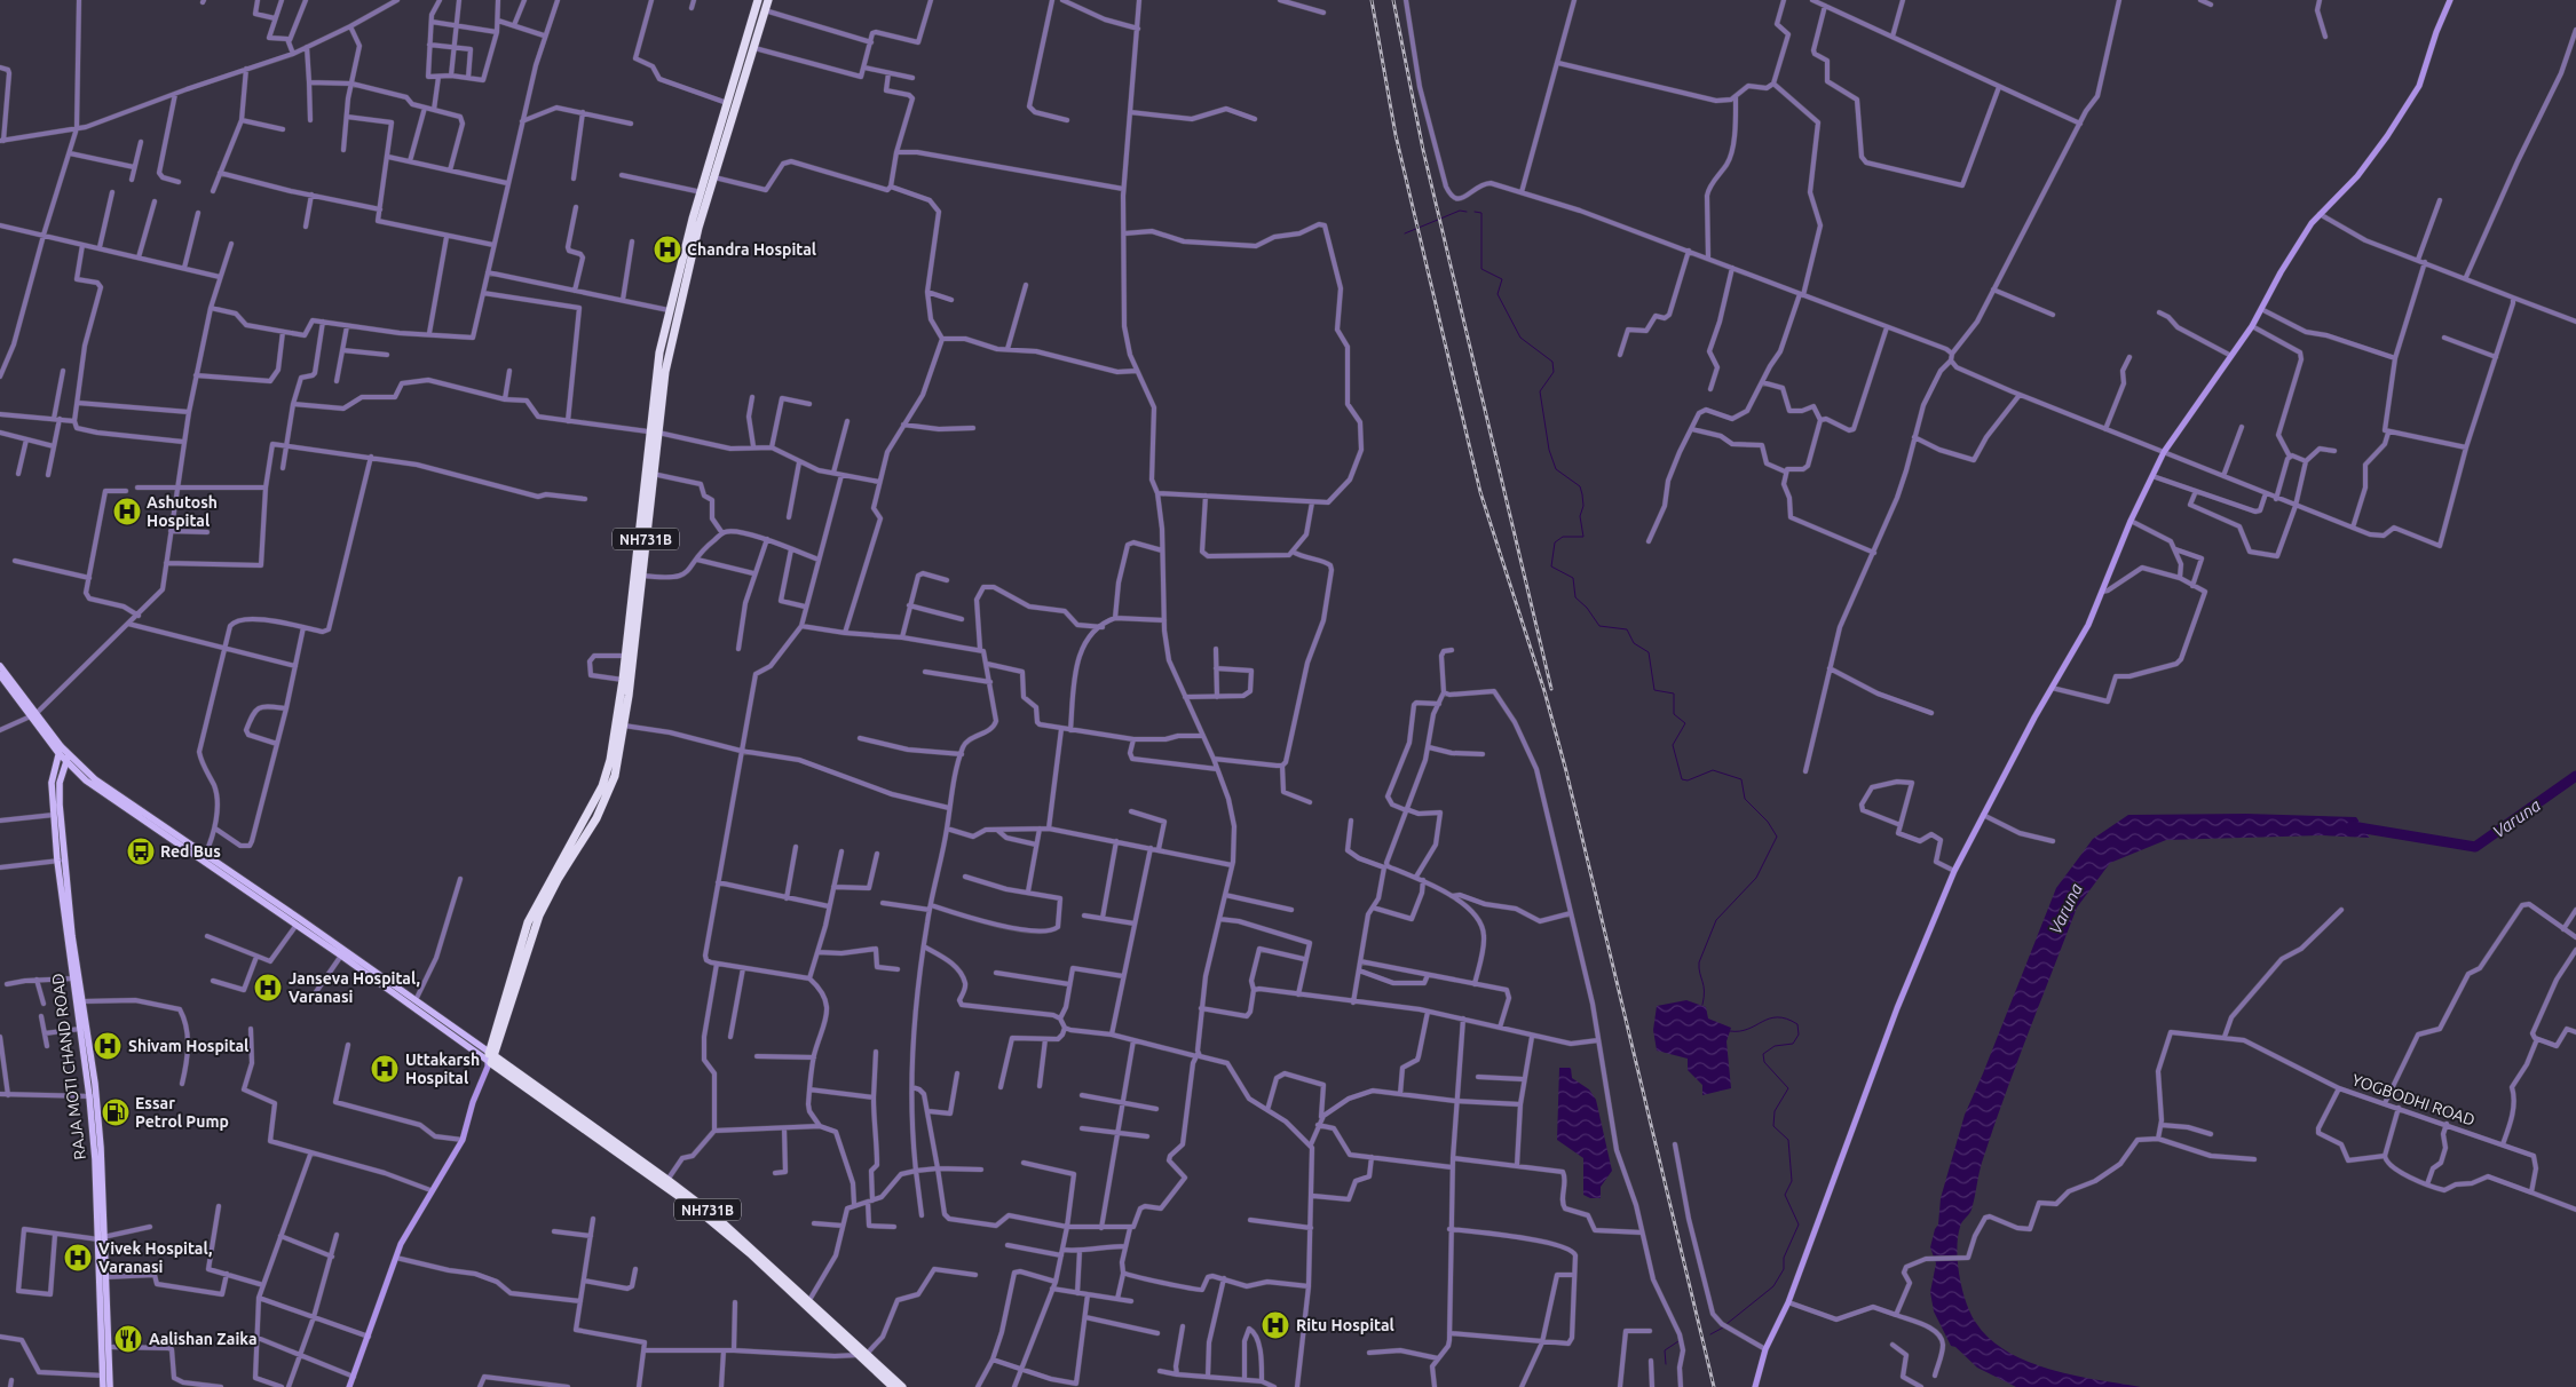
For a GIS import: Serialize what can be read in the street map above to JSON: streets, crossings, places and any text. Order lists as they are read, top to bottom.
{
  "streets": {
    "highway": ["NH731B"],
    "main road": ["RAJA MOTI CHAND ROAD"],
    "street": ["YOGBODHI ROAD"]
  },
  "water": ["Varuna"],
  "places": {
    "hospital": [
      "Chandra Hospital",
      "Ashutosh Hospital",
      "Janseva Hospital, Varanasi",
      "Shivam Hospital",
      "Uttakarsh Hospital",
      "Vivek Hospital, Varanasi",
      "Ritu Hospital"
    ],
    "bus stop": ["Red Bus"],
    "fuel station": ["Essar Petrol Pump"],
    "restaurant": ["Aalishan Zaika"]
  }
}
